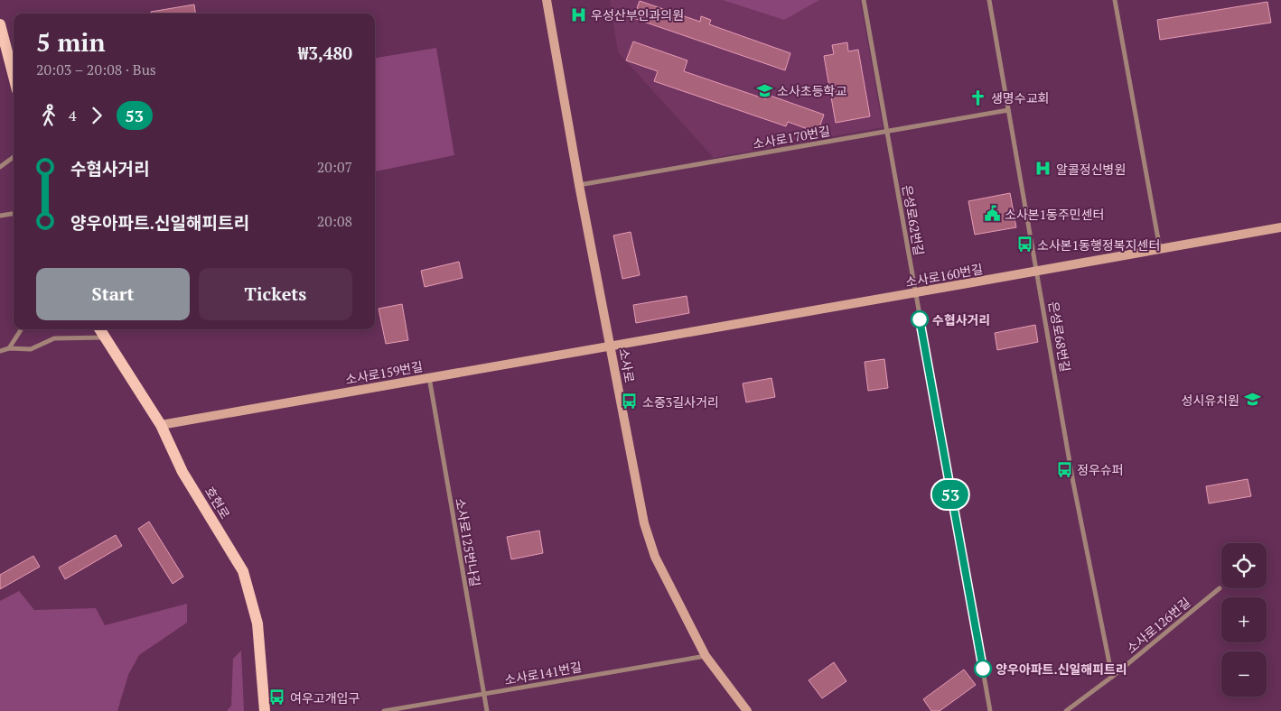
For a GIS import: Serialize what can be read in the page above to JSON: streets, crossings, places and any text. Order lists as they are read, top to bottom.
{
  "streets": {
    "main road": ["호현로"],
    "street": [
      "소사로170번길",
      "은성로62번길",
      "소사로160번길",
      "은성로68번길",
      "소사로",
      "소사로159번길",
      "소사로125번나길",
      "소사로126번길",
      "소사로141번길"
    ]
  },
  "crossings": [
    ["소사로170번길", "은성로62번길"],
    ["소사로170번길", "은성로68번길"],
    ["소사로170번길", "소사로"],
    ["은성로62번길", "소사로160번길"],
    ["소사로160번길", "은성로68번길"],
    ["소사로160번길", "소사로"],
    ["소사로160번길", "소사로159번길"],
    ["은성로68번길", "소사로126번길"],
    ["소사로", "소사로159번길"],
    ["소사로", "소사로141번길"],
    ["소사로159번길", "호현로"],
    ["소사로159번길", "소사로125번나길"],
    ["소사로125번나길", "소사로141번길"]
  ],
  "places": {
    "hospital": ["우성산부인과의원", "알콜정신병원"],
    "school or university": ["소사초등학교", "성시유치원"],
    "church": ["생명수교회"],
    "public building": ["소사본1동주민센터"],
    "bus stop": [
      "소사본1동행정복지센터",
      "소중3길사거리",
      "정우슈퍼",
      "여우고개입구"
    ],
    "other": ["수협사거리", "양우아파트.신일해피트리"]
  },
  "lines": ["bus line 53"],
  "page": {
    "on_map": "53",
    "heading": ["5 min", "20:03 – 20:08 · Bus", "₩3,480"],
    "legs": ["4", "53"],
    "list": [
      {
        "name": "수협사거리",
        "value": "20:07"
      },
      {
        "name": "양우아파트.신일해피트리",
        "value": "20:08"
      }
    ],
    "buttons": ["Start", "Tickets"],
    "map_buttons": ["+", "−"]
  }
}
